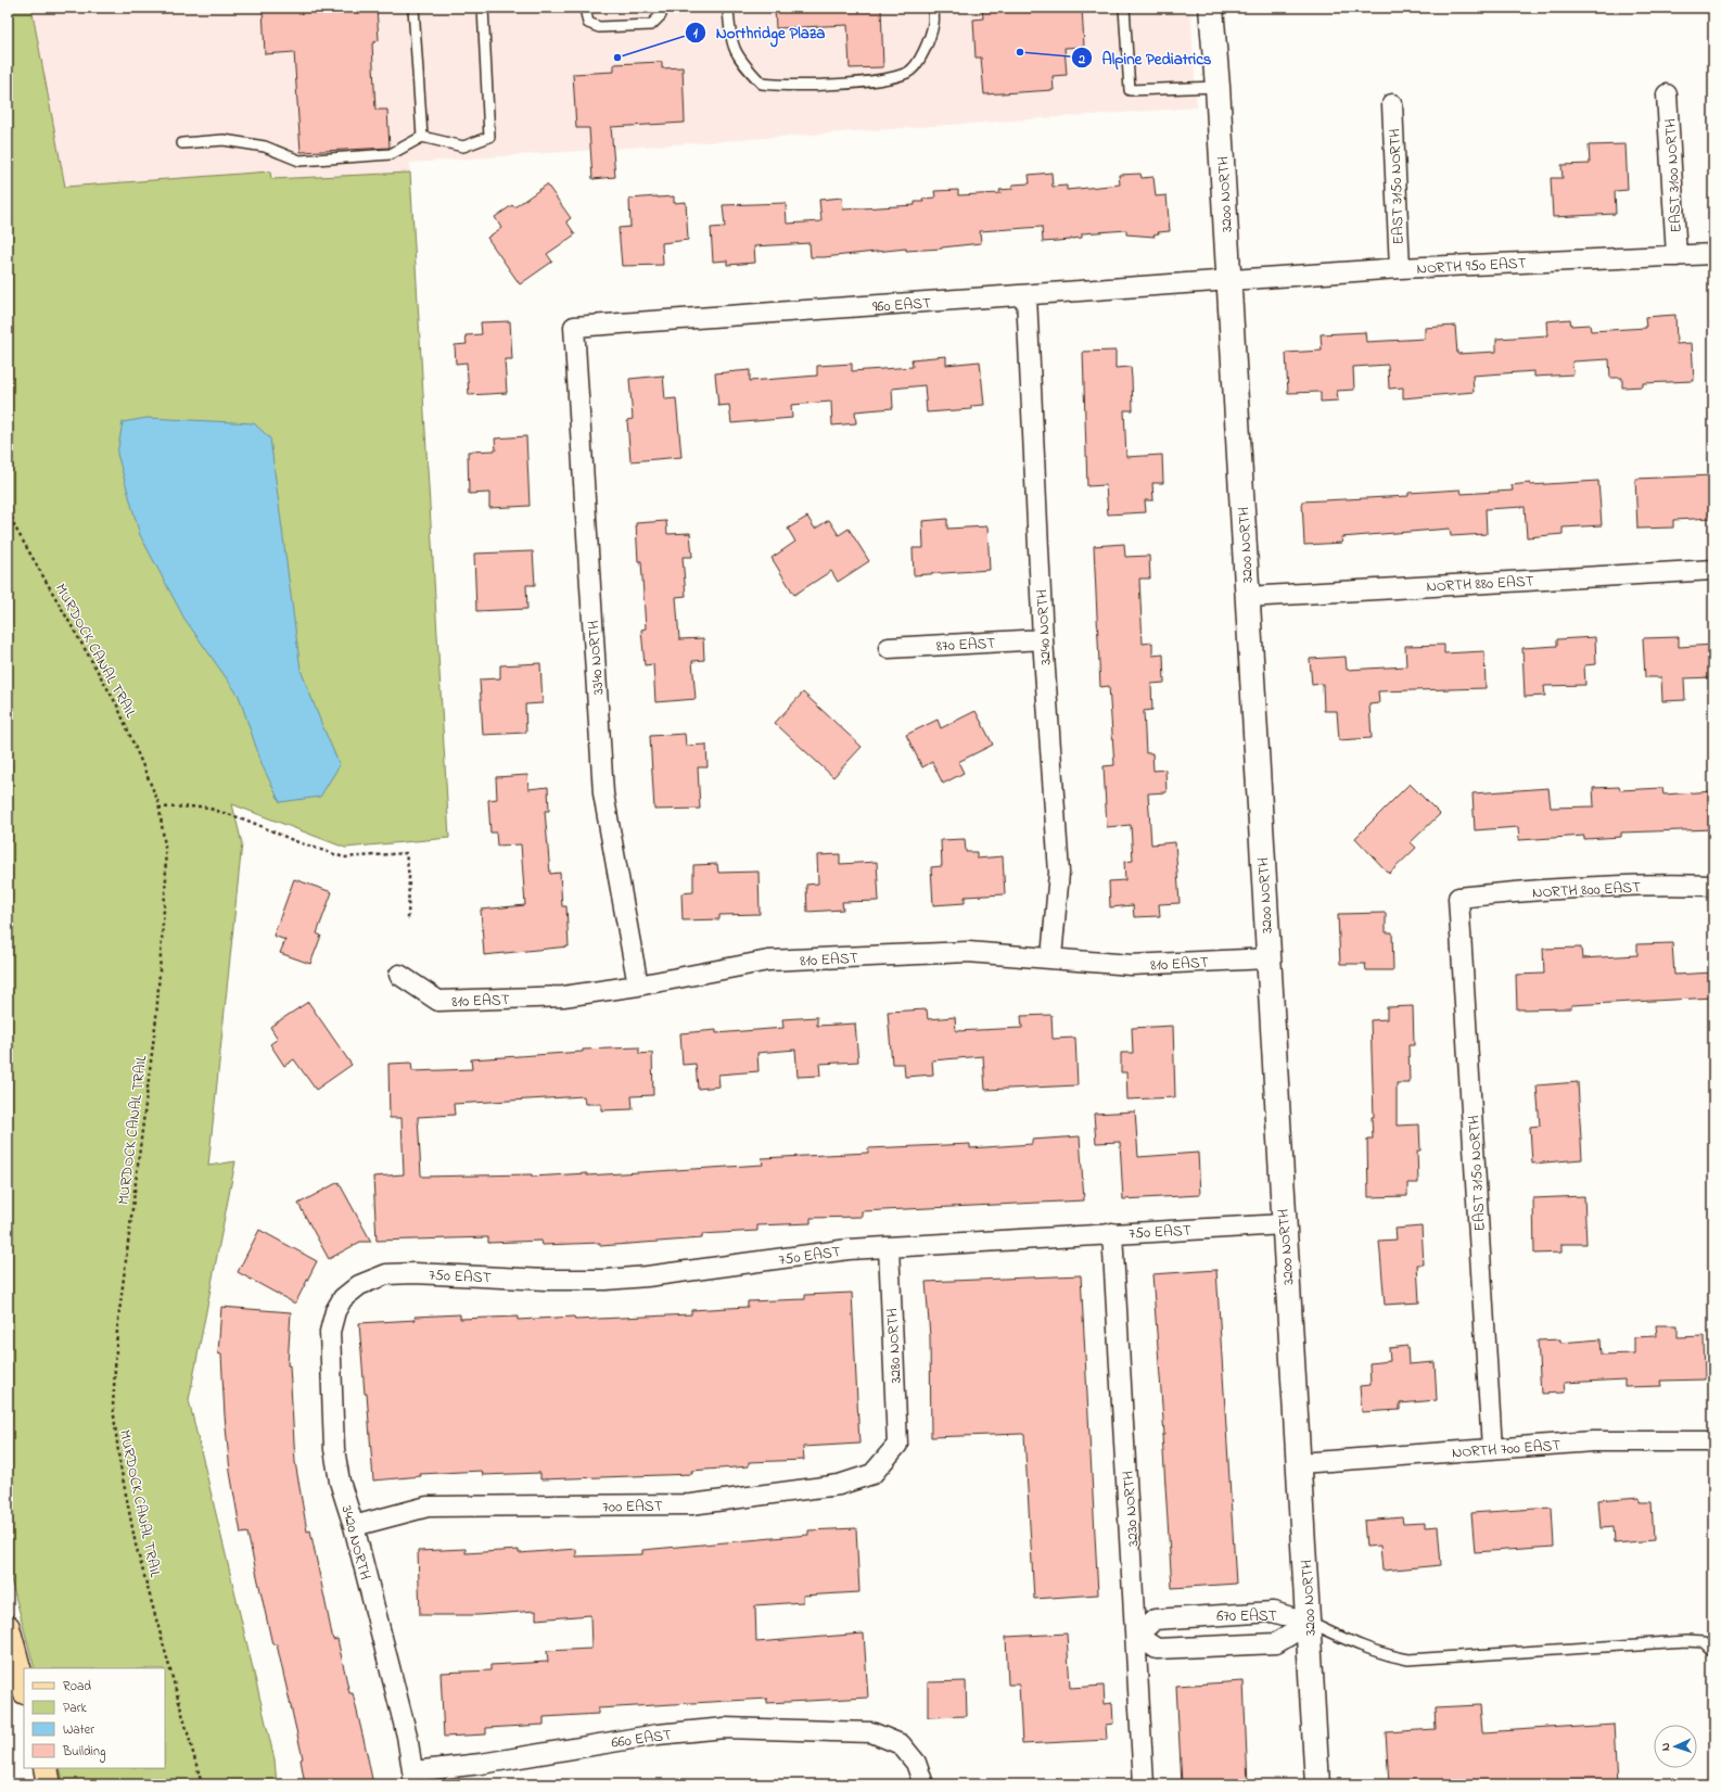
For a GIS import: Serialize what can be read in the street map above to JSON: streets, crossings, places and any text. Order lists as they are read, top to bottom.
{
  "streets": {
    "street": [
      "EAST 3100 NORTH",
      "EAST 3150 NORTH",
      "3200 NORTH",
      "NORTH 950 EAST",
      "960 EAST",
      "NORTH 880 EAST",
      "3240 NORTH",
      "870 EAST",
      "3340 NORTH",
      "NORTH 800 EAST",
      "810 EAST",
      "750 EAST",
      "3280 NORTH",
      "NORTH 700 EAST",
      "700 EAST",
      "3230 NORTH",
      "3420 NORTH",
      "670 EAST",
      "660 EAST"
    ],
    "path": ["MURDOCK CANAL TRAIL"]
  },
  "crossings": [
    ["EAST 3100 NORTH", "NORTH 950 EAST"],
    ["EAST 3150 NORTH", "NORTH 950 EAST"],
    ["EAST 3150 NORTH", "NORTH 800 EAST"],
    ["EAST 3150 NORTH", "NORTH 700 EAST"],
    ["3200 NORTH", "NORTH 950 EAST"],
    ["3200 NORTH", "960 EAST"],
    ["3200 NORTH", "NORTH 880 EAST"],
    ["3200 NORTH", "810 EAST"],
    ["3200 NORTH", "750 EAST"],
    ["3200 NORTH", "NORTH 700 EAST"],
    ["3200 NORTH", "670 EAST"],
    ["NORTH 950 EAST", "960 EAST"],
    ["960 EAST", "3240 NORTH"],
    ["960 EAST", "3340 NORTH"],
    ["3240 NORTH", "870 EAST"],
    ["3240 NORTH", "810 EAST"],
    ["3340 NORTH", "810 EAST"],
    ["750 EAST", "3280 NORTH"],
    ["750 EAST", "3230 NORTH"],
    ["750 EAST", "3420 NORTH"],
    ["3280 NORTH", "700 EAST"],
    ["700 EAST", "3420 NORTH"],
    ["3230 NORTH", "670 EAST"],
    ["3420 NORTH", "660 EAST"]
  ],
  "places": ["Alpine Pediatrics", "Northridge Plaza"],
  "legend": [
    "Road",
    "Park",
    "Water",
    "Building"
  ],
  "north": "left"
}
